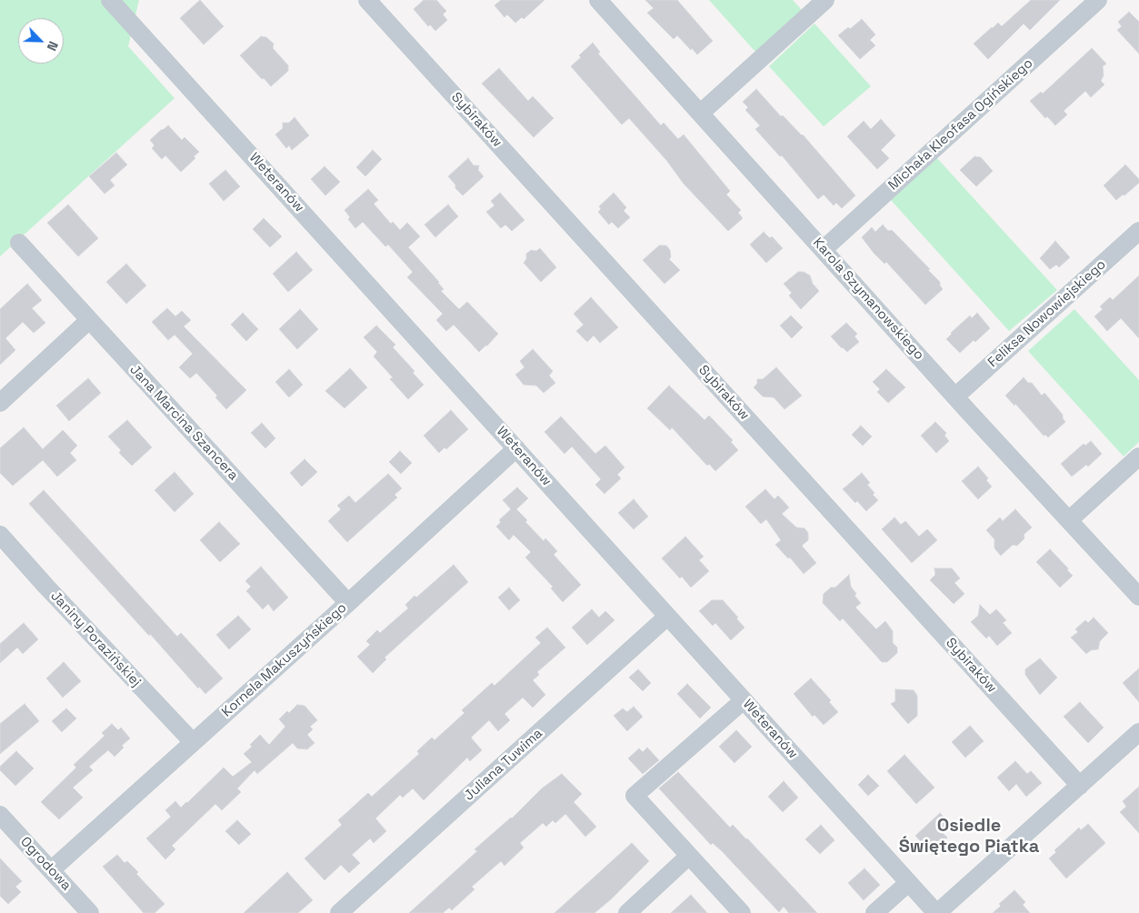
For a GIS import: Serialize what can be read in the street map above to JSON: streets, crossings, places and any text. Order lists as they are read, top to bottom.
{
  "streets": {
    "street": [
      "Sybiraków",
      "Michała Kleofasa Ogińskiego",
      "Weteranów",
      "Karola Szymanowskiego",
      "Feliksa Nowowiejskiego",
      "Jana Marcina Szancera",
      "Janiny Porazińskiej",
      "Kornela Makuszyńskiego",
      "Juliana Tuwima",
      "Ogrodowa"
    ]
  },
  "crossings": [
    ["Michała Kleofasa Ogińskiego", "Karola Szymanowskiego"],
    ["Weteranów", "Kornela Makuszyńskiego"],
    ["Weteranów", "Juliana Tuwima"],
    ["Karola Szymanowskiego", "Feliksa Nowowiejskiego"],
    ["Jana Marcina Szancera", "Kornela Makuszyńskiego"],
    ["Janiny Porazińskiej", "Kornela Makuszyńskiego"],
    ["Kornela Makuszyńskiego", "Ogrodowa"]
  ],
  "districts": ["Osiedle Świętego Piątka"],
  "north": "bottom right"
}
